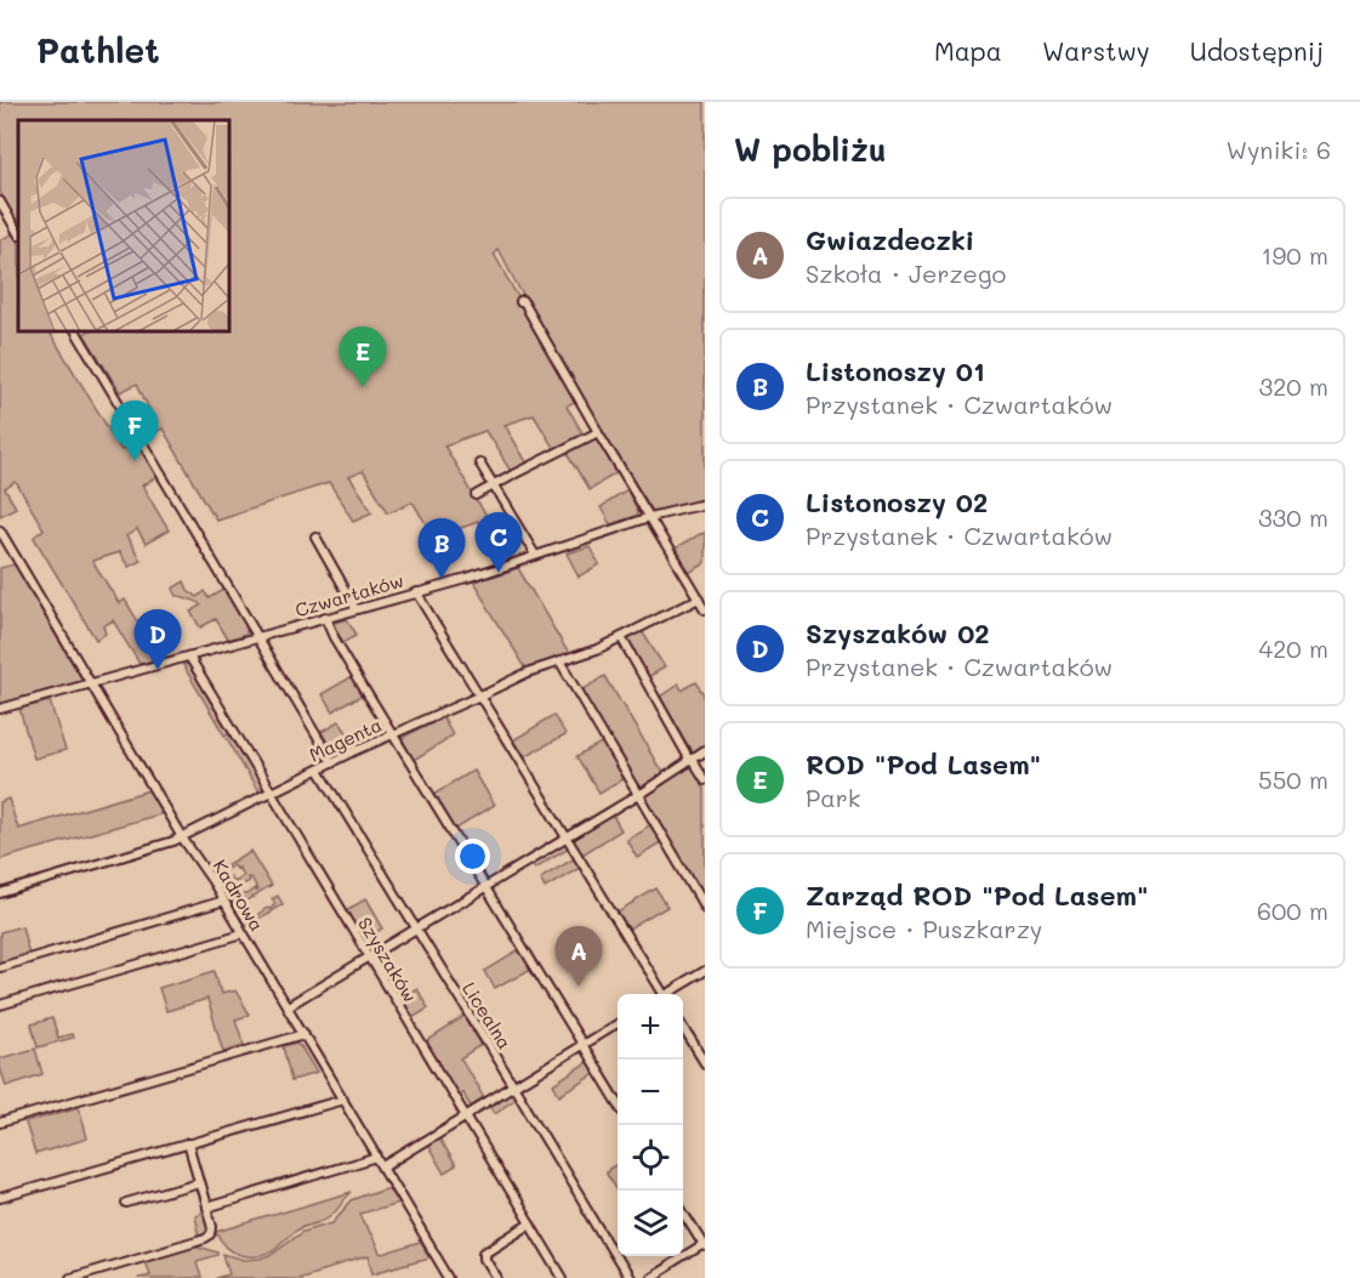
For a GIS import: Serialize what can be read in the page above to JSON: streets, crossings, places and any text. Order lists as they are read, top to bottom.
{
  "streets": {
    "street": [
      "Czwartaków",
      "Magenta",
      "Kadrowa",
      "Szyszaków",
      "Licealna"
    ]
  },
  "crossings": [
    ["Czwartaków", "Kadrowa"],
    ["Czwartaków", "Szyszaków"],
    ["Magenta", "Kadrowa"],
    ["Magenta", "Szyszaków"],
    ["Magenta", "Licealna"]
  ],
  "page": {
    "header": "Pathlet",
    "nav": ["Mapa", "Warstwy", "Udostępnij"],
    "heading": ["W pobliżu", "Wyniki: 6"],
    "list": [
      {
        "mark": "A",
        "name": "Gwiazdeczki",
        "note": "Szkoła · Jerzego",
        "value": "190 m"
      },
      {
        "mark": "B",
        "name": "Listonoszy 01",
        "note": "Przystanek · Czwartaków",
        "value": "320 m"
      },
      {
        "mark": "C",
        "name": "Listonoszy 02",
        "note": "Przystanek · Czwartaków",
        "value": "330 m"
      },
      {
        "mark": "D",
        "name": "Szyszaków 02",
        "note": "Przystanek · Czwartaków",
        "value": "420 m"
      },
      {
        "mark": "E",
        "name": "ROD \"Pod Lasem\"",
        "note": "Park",
        "value": "550 m"
      },
      {
        "mark": "F",
        "name": "Zarząd ROD \"Pod Lasem\"",
        "note": "Miejsce · Puszkarzy",
        "value": "600 m"
      }
    ],
    "pins": [
      "E",
      "F",
      "C",
      "B",
      "D",
      "A"
    ],
    "map_buttons": ["+", "−"]
  }
}
